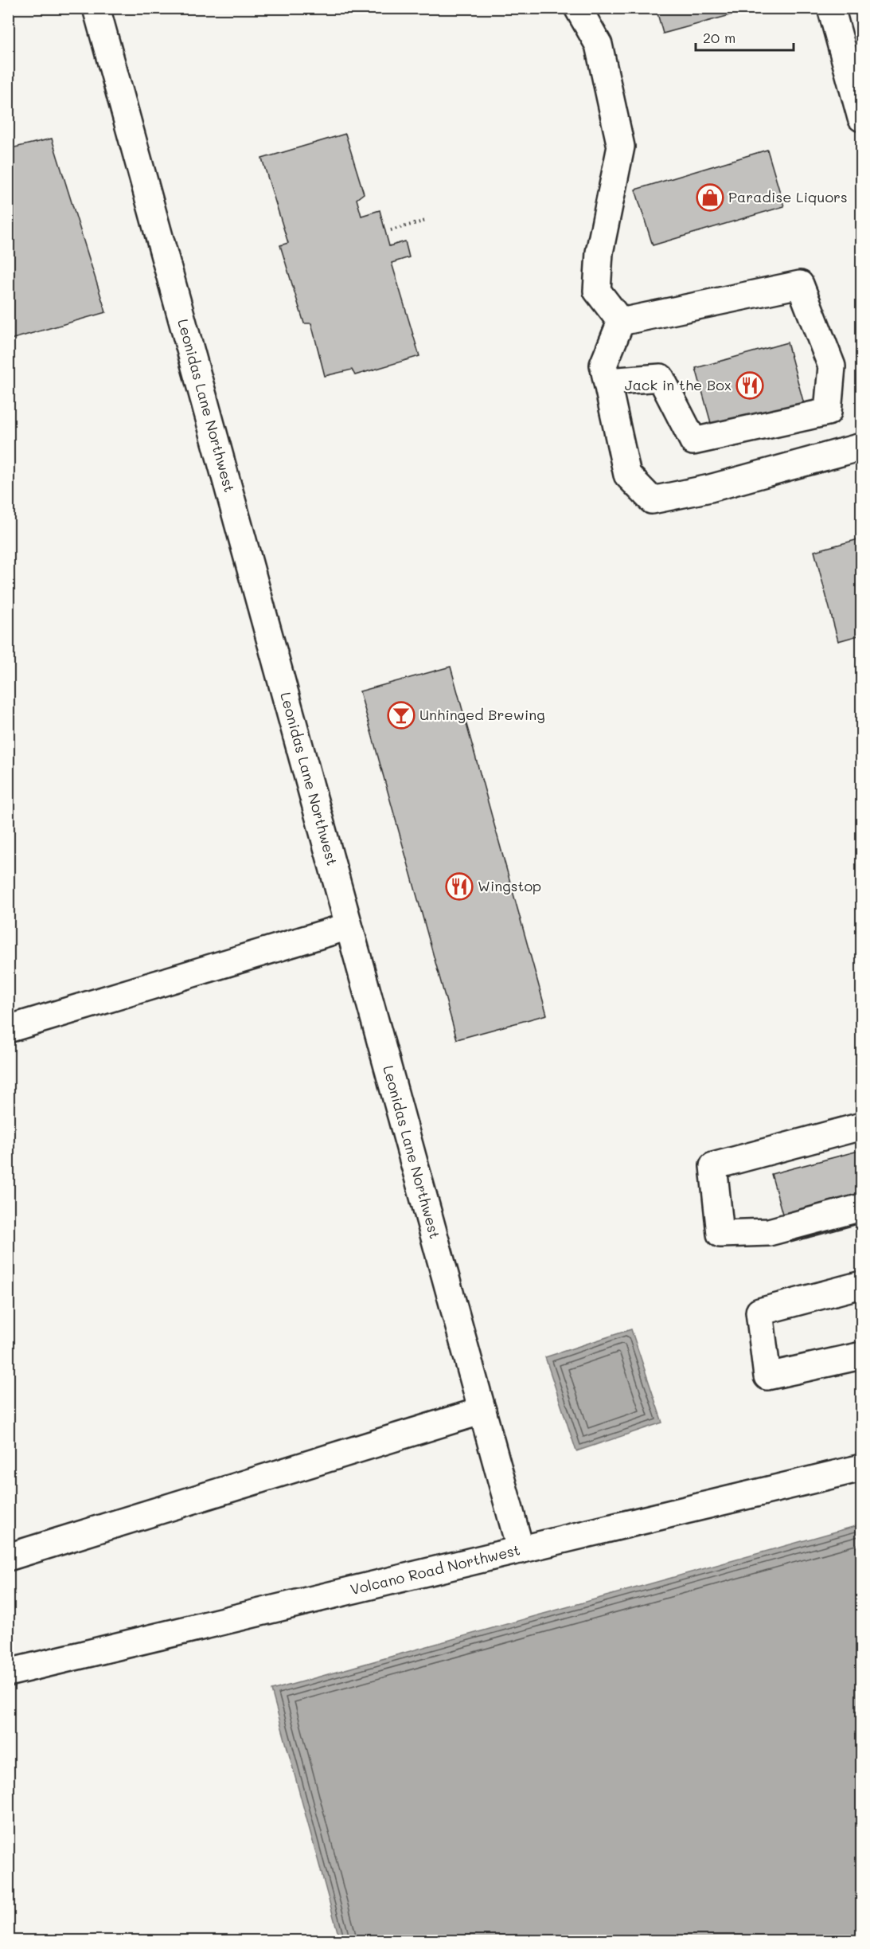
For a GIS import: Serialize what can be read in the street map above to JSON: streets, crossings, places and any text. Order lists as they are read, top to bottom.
{
  "streets": {
    "street": ["Leonidas Lane Northwest", "Volcano Road Northwest"]
  },
  "crossings": [
    ["Leonidas Lane Northwest", "Volcano Road Northwest"]
  ],
  "places": {
    "shop": ["Paradise Liquors"],
    "restaurant": ["Jack in the Box", "Wingstop"],
    "bar": ["Unhinged Brewing"]
  },
  "scale_bar": "20 m"
}
